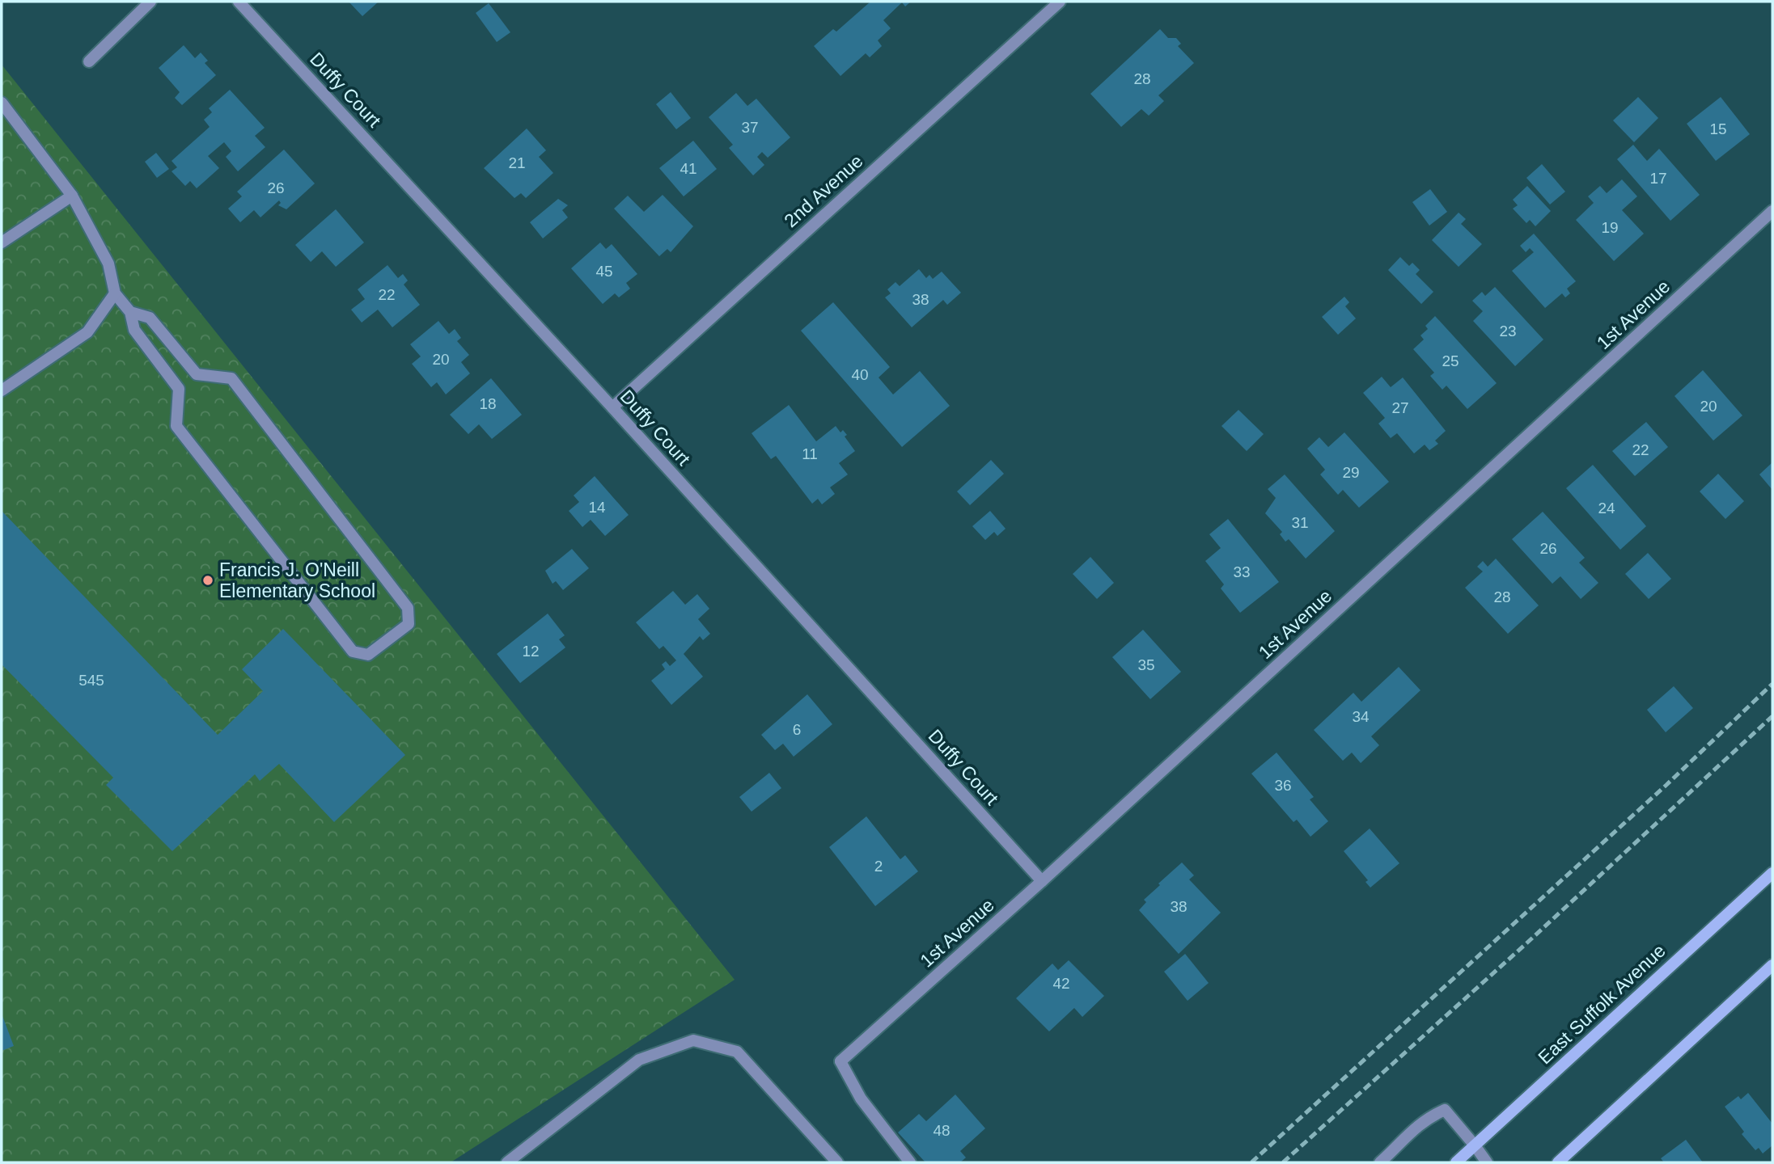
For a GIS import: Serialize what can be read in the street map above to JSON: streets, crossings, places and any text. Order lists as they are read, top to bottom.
{
  "streets": {
    "main road": ["East Suffolk Avenue"],
    "street": ["Duffy Court", "2nd Avenue", "1st Avenue"]
  },
  "crossings": [
    ["Duffy Court", "2nd Avenue"],
    ["Duffy Court", "1st Avenue"]
  ],
  "places": ["Francis J. O'Neill Elementary School"],
  "house_numbers": [
    "28",
    "37",
    "15",
    "21",
    "41",
    "17",
    "26",
    "19",
    "45",
    "22",
    "38",
    "23",
    "20",
    "25",
    "40",
    "18",
    "20",
    "27",
    "22",
    "11",
    "29",
    "14",
    "24",
    "31",
    "26",
    "33",
    "28",
    "12",
    "35",
    "545",
    "34",
    "6",
    "36",
    "2",
    "38",
    "42",
    "48"
  ]
}
